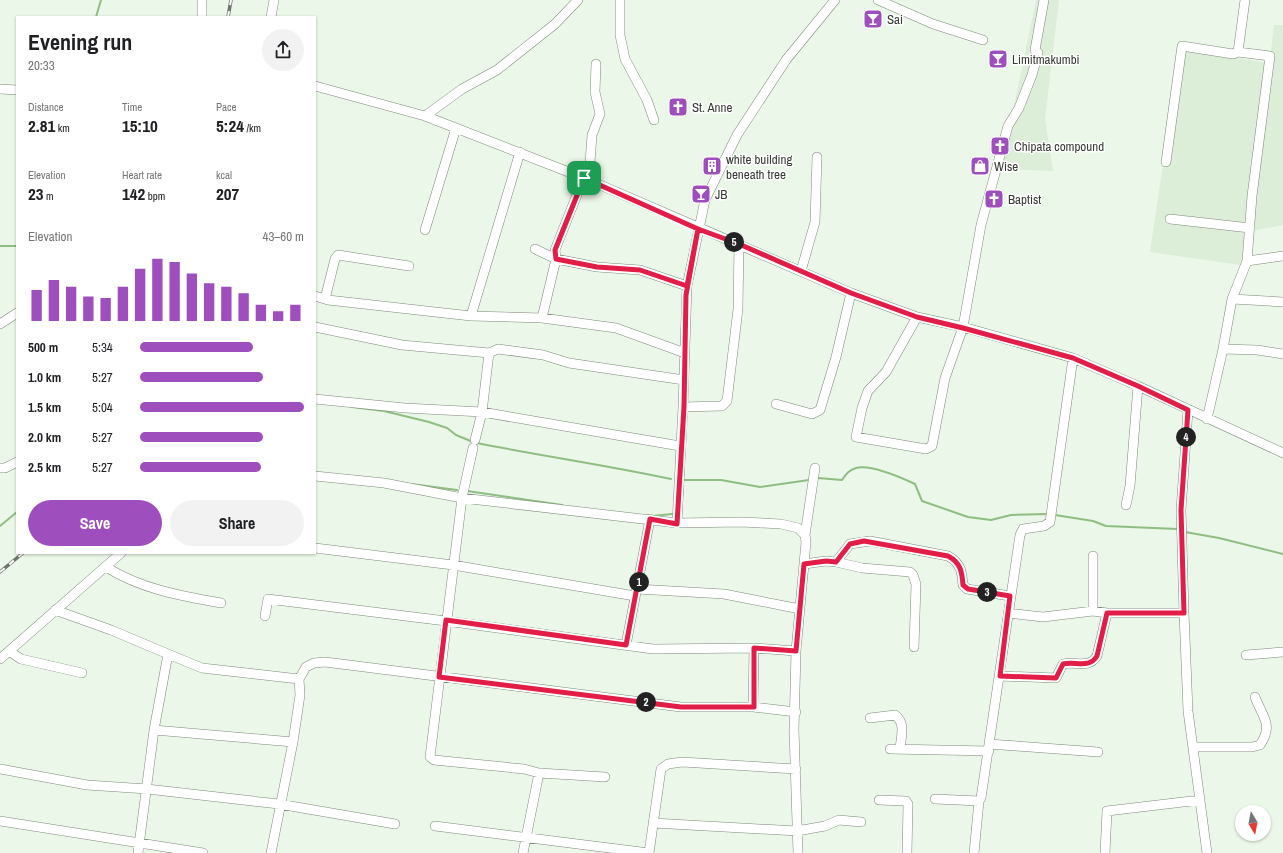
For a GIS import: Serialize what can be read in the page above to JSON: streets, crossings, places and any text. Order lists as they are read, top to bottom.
{
  "places": {
    "bar": ["Sai", "Limitmakumbi", "JB"],
    "church": ["St. Anne", "Chipata compound", "Baptist"],
    "building": ["white building beneath tree"],
    "shop": ["Wise"]
  },
  "north": "bottom",
  "page": {
    "heading": ["Evening run", "20:33"],
    "stats": [
      ["Distance", "2.81 km"],
      ["Time", "15:10"],
      ["Pace", "5:24 /km"],
      ["Elevation", "23 m"],
      ["Heart rate", "142 bpm"],
      ["kcal", "207"]
    ],
    "chart": ["Elevation", "43–60 m"],
    "pins": [
      "5",
      "4",
      "1",
      "3",
      "2"
    ],
    "list": [
      {
        "name": "500 m",
        "note": "5:34"
      },
      {
        "name": "1.0 km",
        "note": "5:27"
      },
      {
        "name": "1.5 km",
        "note": "5:04"
      },
      {
        "name": "2.0 km",
        "note": "5:27"
      },
      {
        "name": "2.5 km",
        "note": "5:27"
      }
    ],
    "buttons": ["Save", "Share"]
  }
}
